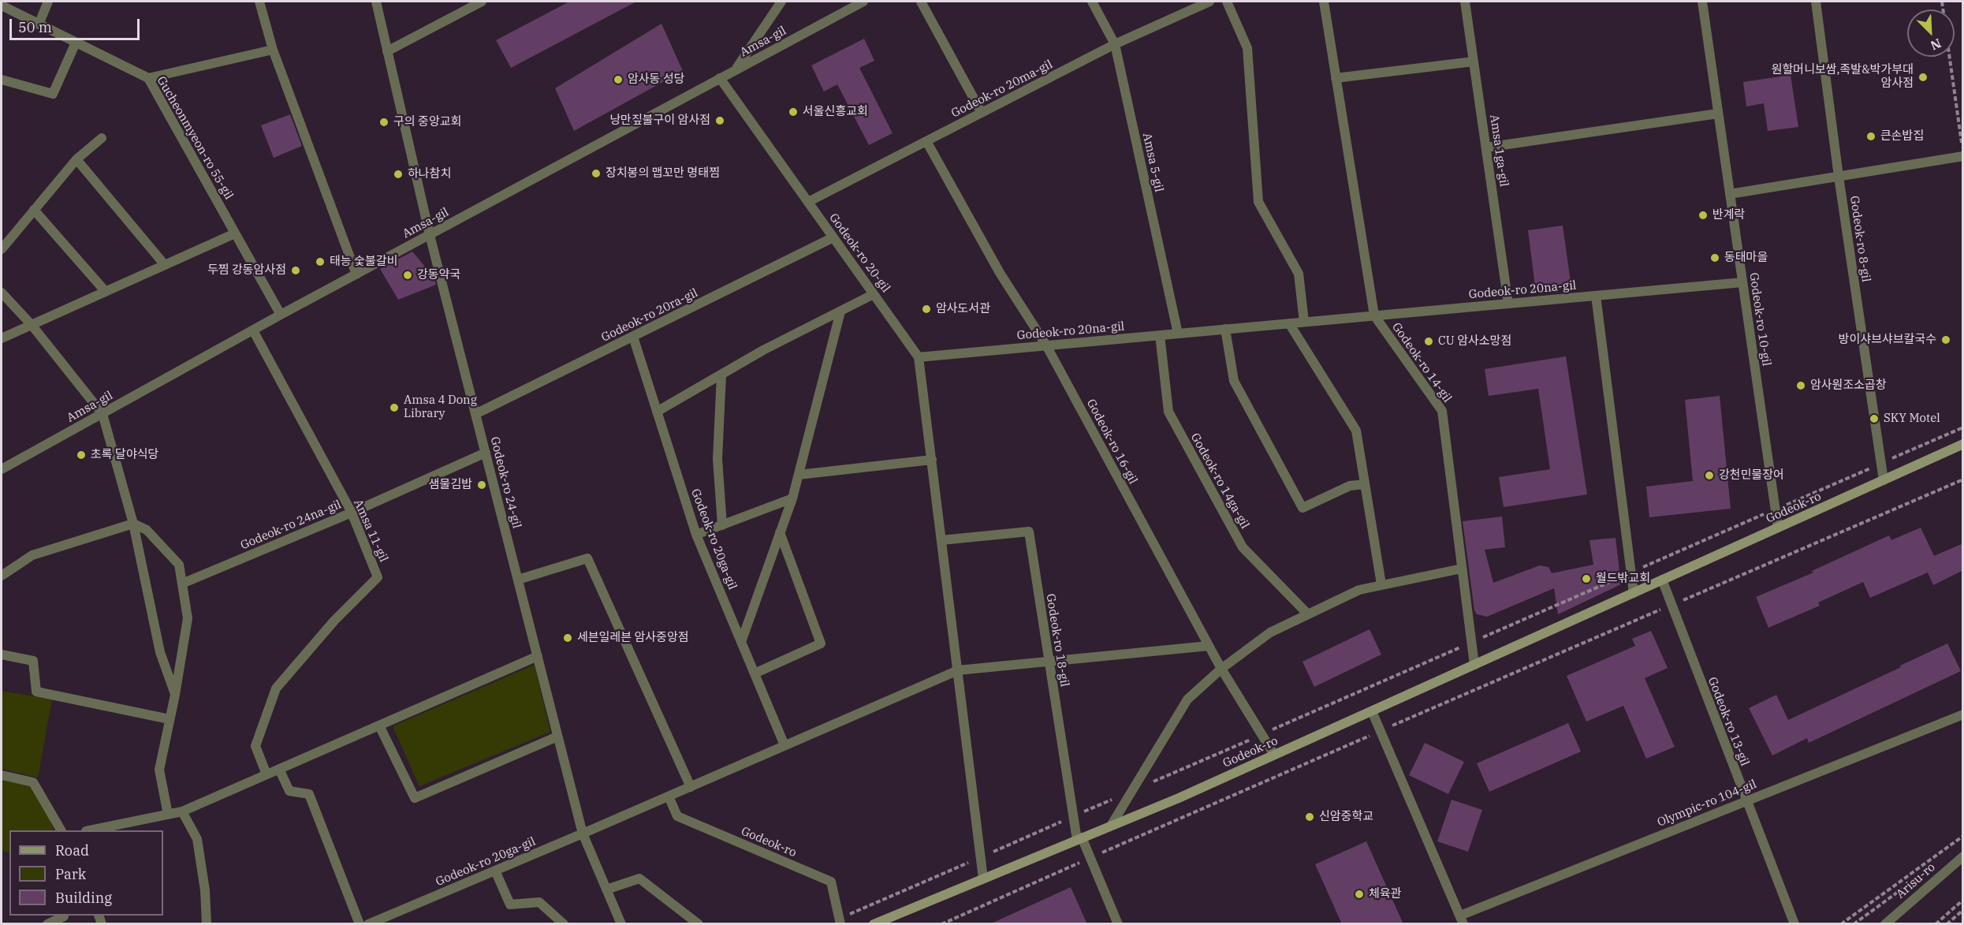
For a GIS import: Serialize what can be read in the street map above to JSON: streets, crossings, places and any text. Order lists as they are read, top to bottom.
{
  "streets": {
    "main road": ["Godeok-ro"],
    "street": [
      "Amsa-gil",
      "Godeok-ro 20ma-gil",
      "Gucheonmyeon-ro 55-gil",
      "Amsa 1ga-gil",
      "Amsa 5-gil",
      "Godeok-ro 8-gil",
      "Godeok-ro 20-gil",
      "Godeok-ro 20na-gil",
      "Godeok-ro 20ra-gil",
      "Godeok-ro 10-gil",
      "Godeok-ro 14-gil",
      "Godeok-ro 16-gil",
      "Godeok-ro 14ga-gil",
      "Godeok-ro 24-gil",
      "Godeok-ro 24na-gil",
      "Amsa 11-gil",
      "Godeok-ro 20ga-gil",
      "Godeok-ro 18-gil",
      "Godeok-ro 13-gil",
      "Olympic-ro 104-gil",
      "Arisu-ro"
    ]
  },
  "crossings": [
    ["Amsa-gil", "Gucheonmyeon-ro 55-gil"],
    ["Amsa-gil", "Godeok-ro 20-gil"],
    ["Amsa-gil", "Godeok-ro 24-gil"],
    ["Amsa-gil", "Amsa 11-gil"],
    ["Godeok-ro 20ma-gil", "Amsa 5-gil"],
    ["Godeok-ro 20ma-gil", "Godeok-ro 20-gil"],
    ["Godeok-ro 20ma-gil", "Godeok-ro 16-gil"],
    ["Amsa 1ga-gil", "Godeok-ro 20na-gil"],
    ["Amsa 5-gil", "Godeok-ro 20na-gil"],
    ["Godeok-ro 8-gil", "Godeok-ro"],
    ["Godeok-ro 20-gil", "Godeok-ro 20na-gil"],
    ["Godeok-ro 20-gil", "Godeok-ro 20ra-gil"],
    ["Godeok-ro 20-gil", "Godeok-ro"],
    ["Godeok-ro 20-gil", "Godeok-ro 20ga-gil"],
    ["Godeok-ro 20-gil", "Godeok-ro 18-gil"],
    ["Godeok-ro 20na-gil", "Godeok-ro 10-gil"],
    ["Godeok-ro 20na-gil", "Godeok-ro 14-gil"],
    ["Godeok-ro 20na-gil", "Godeok-ro 16-gil"],
    ["Godeok-ro 20na-gil", "Godeok-ro 14ga-gil"],
    ["Godeok-ro 20ra-gil", "Godeok-ro 24-gil"],
    ["Godeok-ro 20ra-gil", "Godeok-ro 20ga-gil"],
    ["Godeok-ro 10-gil", "Godeok-ro"],
    ["Godeok-ro 14-gil", "Godeok-ro"],
    ["Godeok-ro 16-gil", "Godeok-ro"],
    ["Godeok-ro 24-gil", "Godeok-ro 24na-gil"],
    ["Godeok-ro 24-gil", "Godeok-ro 20ga-gil"],
    ["Godeok-ro", "Godeok-ro 20ga-gil"],
    ["Godeok-ro", "Godeok-ro 18-gil"],
    ["Godeok-ro", "Godeok-ro 13-gil"],
    ["Godeok-ro 24na-gil", "Amsa 11-gil"],
    ["Godeok-ro 13-gil", "Olympic-ro 104-gil"]
  ],
  "places": [
    "원할머니보쌈,족발&박가부대 암사점",
    "암사동 성당",
    "서울신흥교회",
    "낭만짚불구이 암사점",
    "구의 중앙교회",
    "큰손밥집",
    "장치봉의 맵꼬만 명태찜",
    "하나참치",
    "반계락",
    "동태마을",
    "태능 숯불갈비",
    "두찜 강동암사점",
    "강동약국",
    "암사도서관",
    "방이샤브샤브칼국수",
    "CU 암사소망점",
    "암사원조소곱창",
    "Amsa 4 Dong Library",
    "SKY Motel",
    "초록 달야식당",
    "강천민물장어",
    "샘물김밥",
    "월드밖교회",
    "세븐일레븐 암사중앙점",
    "신암중학교",
    "체육관"
  ],
  "legend": ["Road", "Park", "Building"],
  "scale_bar": "50 m",
  "north": "bottom right"
}
